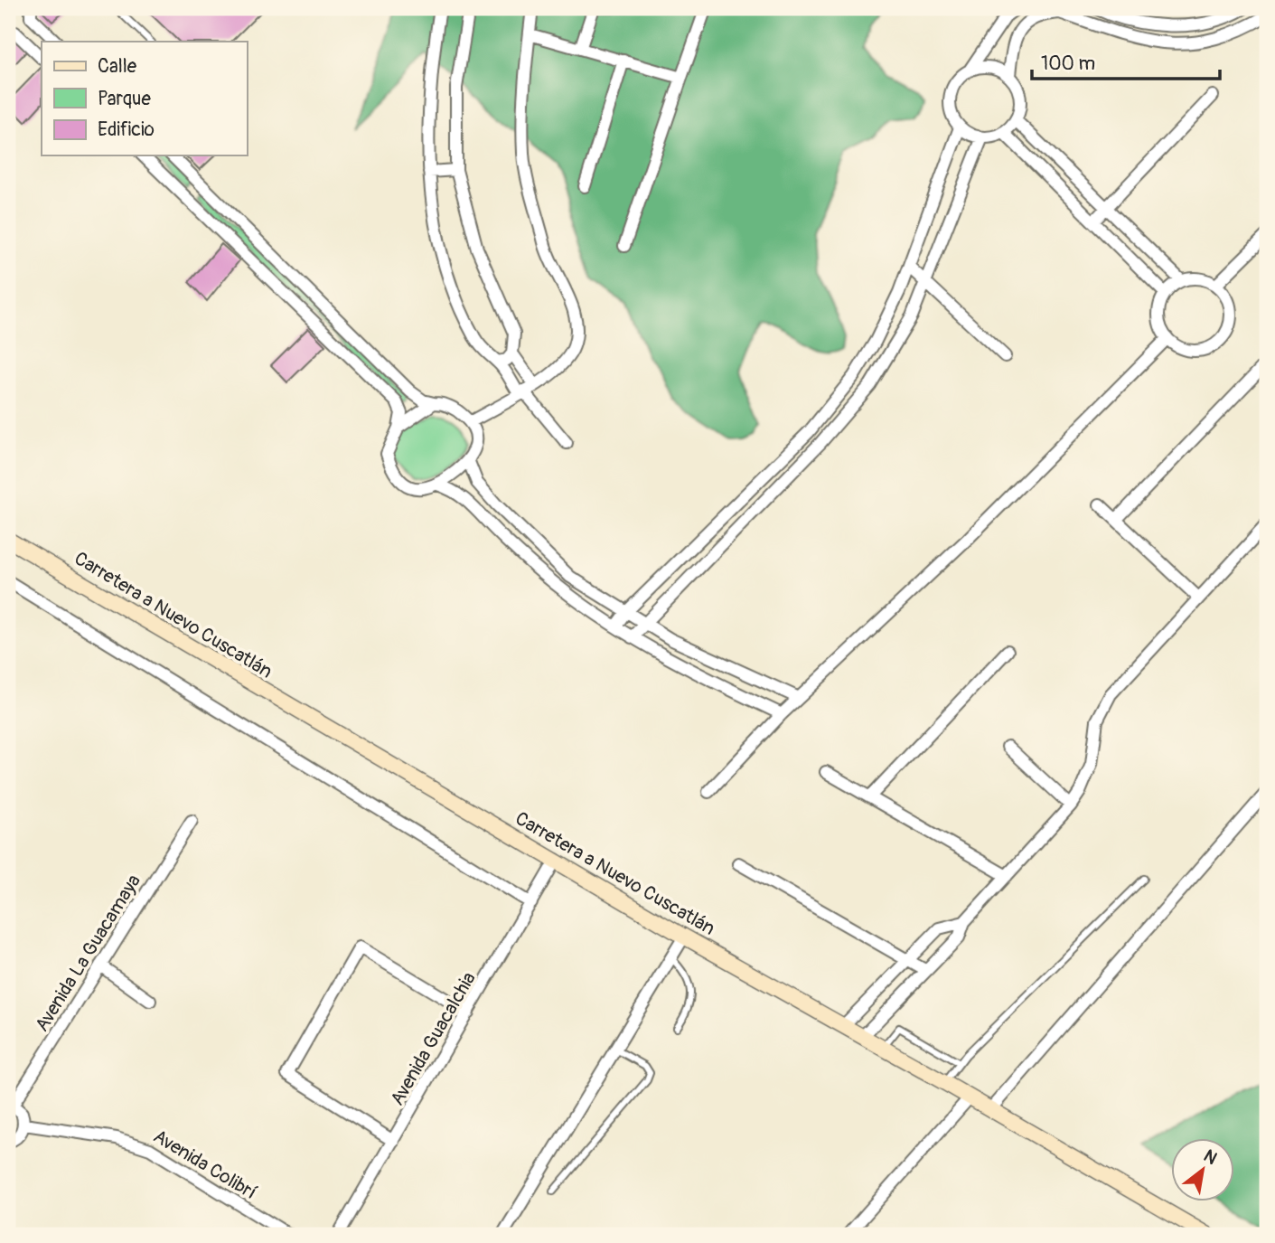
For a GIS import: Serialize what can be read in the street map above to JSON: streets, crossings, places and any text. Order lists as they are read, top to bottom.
{
  "streets": {
    "street": [
      "Carretera a Nuevo Cuscatlán",
      "Avenida La Guacamaya",
      "Avenida Guacalchia",
      "Avenida Colibrí"
    ]
  },
  "crossings": [
    ["Carretera a Nuevo Cuscatlán", "Avenida Guacalchia"]
  ],
  "legend": ["Calle", "Parque", "Edificio"],
  "scale_bar": "100 m",
  "north": "top right"
}
